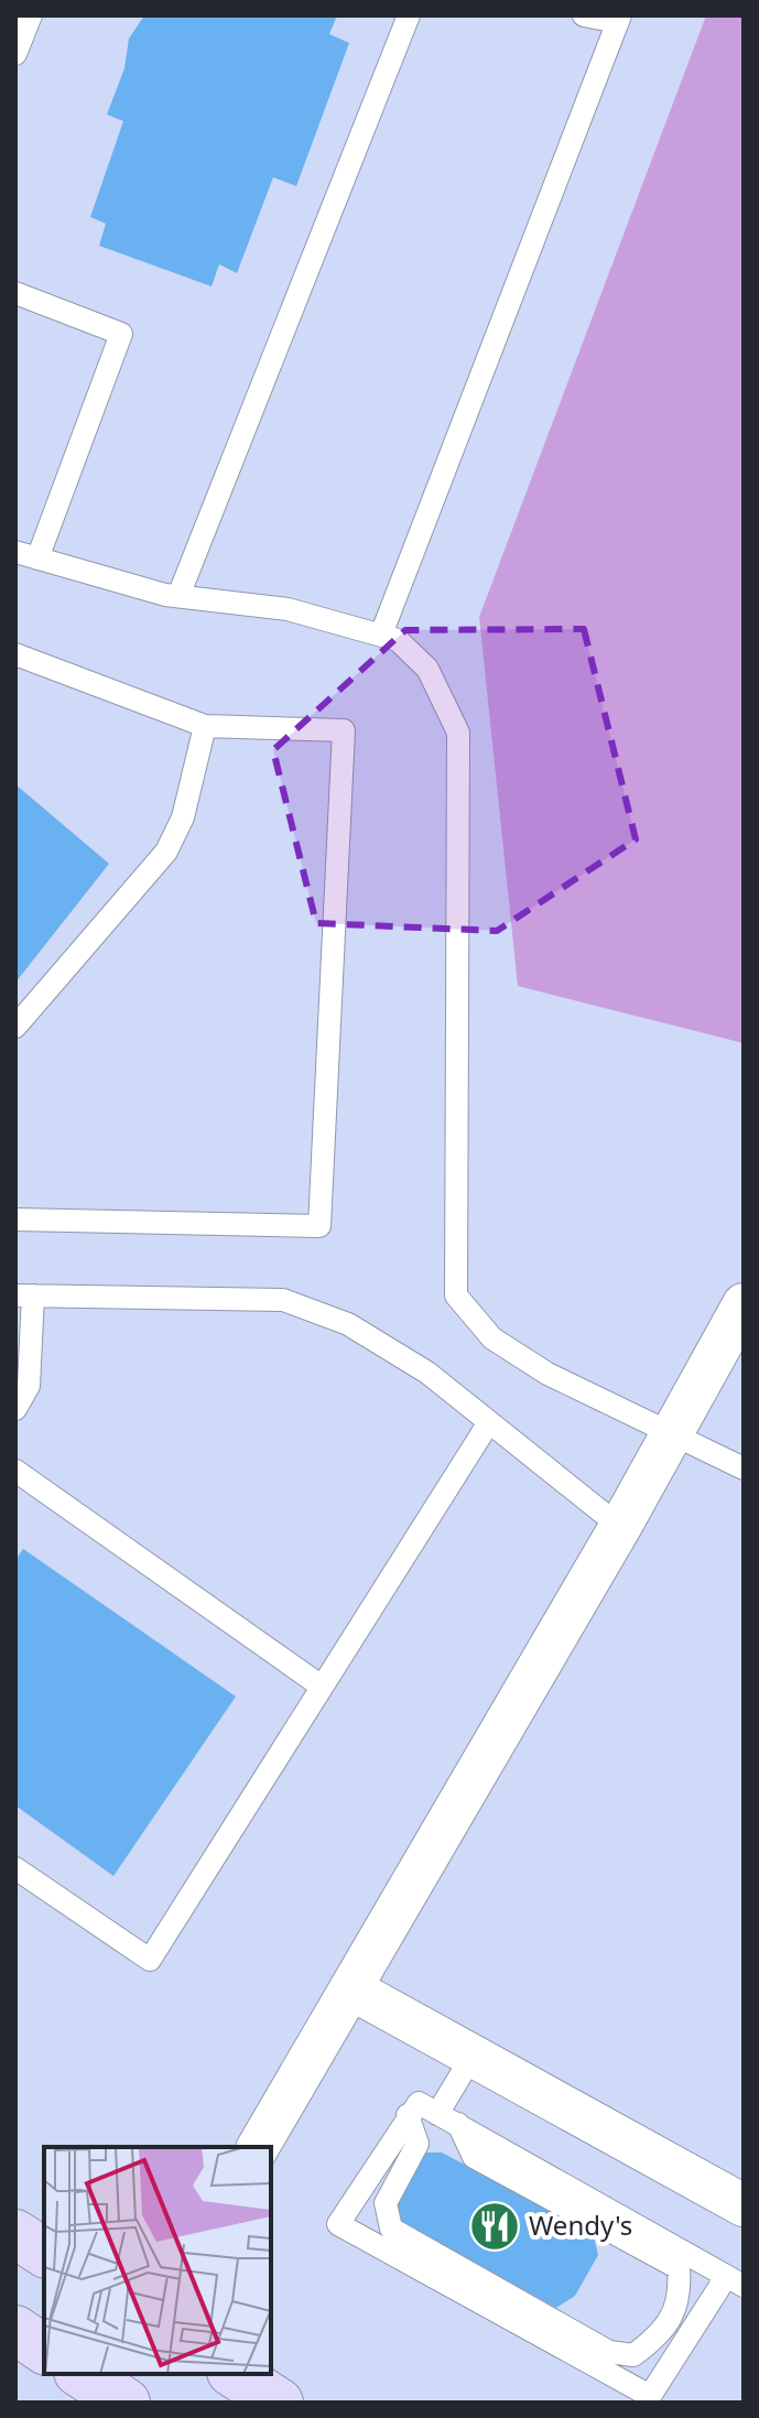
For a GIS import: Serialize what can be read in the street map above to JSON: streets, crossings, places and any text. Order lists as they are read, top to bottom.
{
  "places": {
    "restaurant": ["Wendy's"]
  }
}
